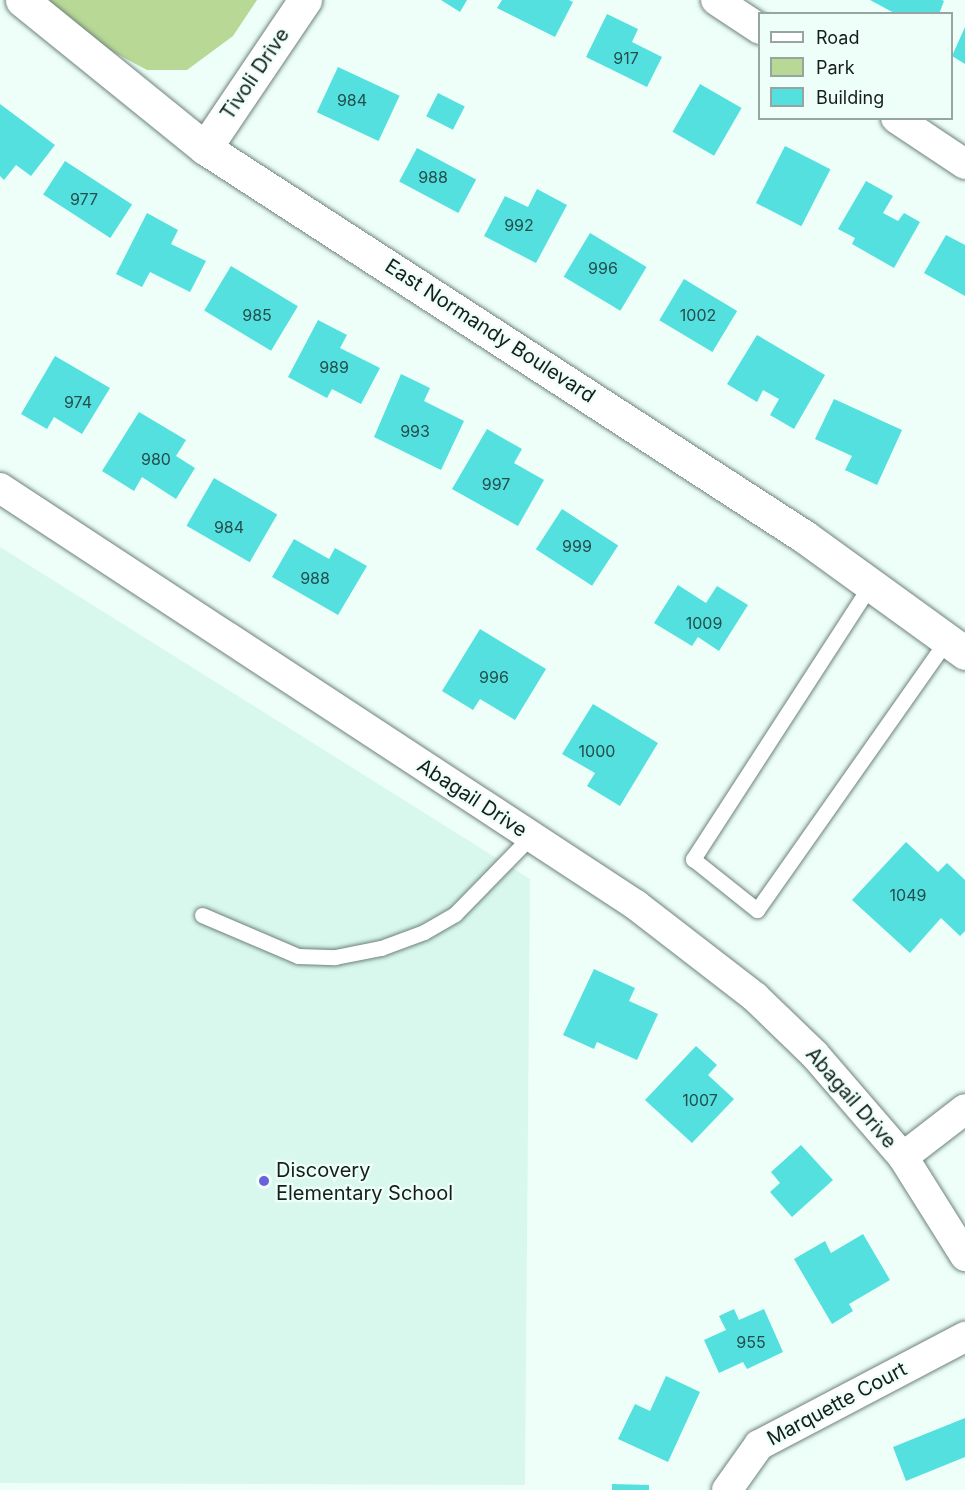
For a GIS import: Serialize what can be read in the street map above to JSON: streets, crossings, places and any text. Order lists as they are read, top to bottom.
{
  "streets": {
    "street": [
      "Tivoli Drive",
      "East Normandy Boulevard",
      "Abagail Drive",
      "Marquette Court"
    ]
  },
  "crossings": [
    ["Tivoli Drive", "East Normandy Boulevard"]
  ],
  "places": ["Discovery Elementary School"],
  "house_numbers": [
    "917",
    "984",
    "988",
    "977",
    "992",
    "996",
    "985",
    "1002",
    "989",
    "974",
    "993",
    "980",
    "997",
    "984",
    "999",
    "988",
    "1009",
    "996",
    "1000",
    "1049",
    "1007",
    "955"
  ],
  "legend": ["Road", "Park", "Building"]
}
